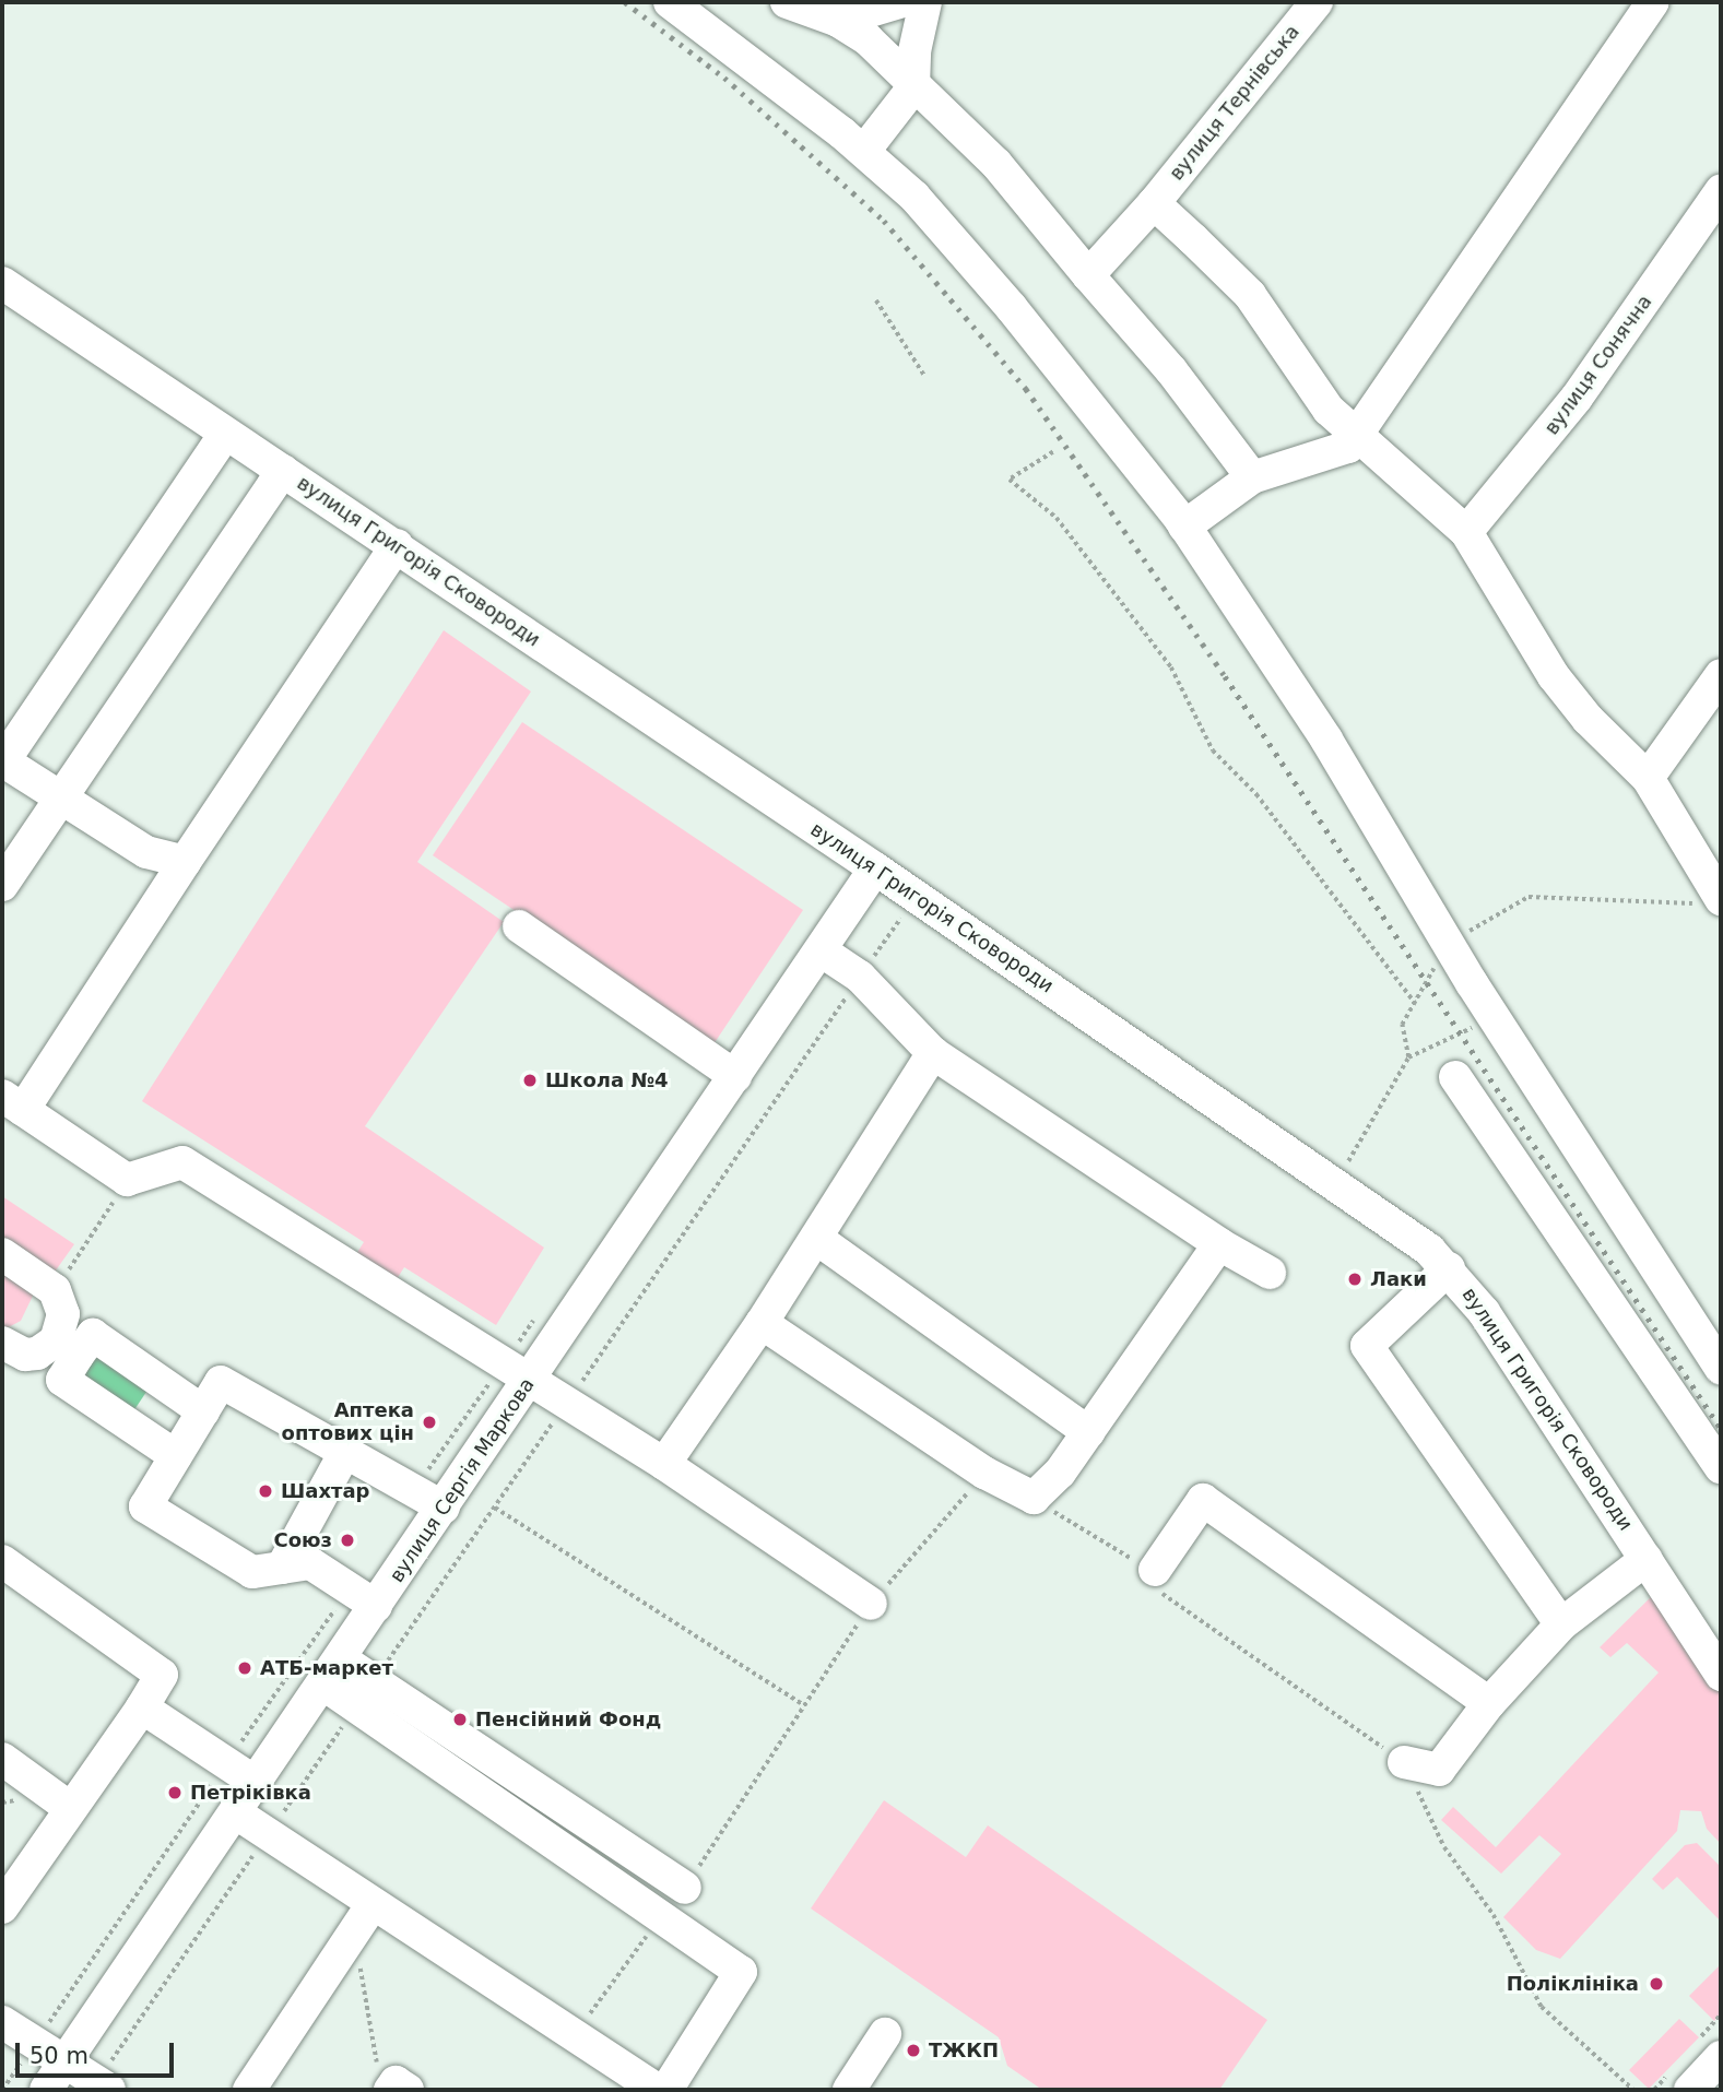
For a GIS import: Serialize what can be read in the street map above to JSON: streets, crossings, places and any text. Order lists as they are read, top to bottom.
{
  "streets": {
    "street": [
      "вулиця Тернівська",
      "вулиця Сонячна",
      "вулиця Григорія Сковороди",
      "вулиця Сергія Маркова"
    ]
  },
  "crossings": [
    ["вулиця Григорія Сковороди", "вулиця Сергія Маркова"]
  ],
  "places": [
    "Школа №4",
    "Лаки",
    "Аптека оптових цін",
    "Шахтар",
    "Союз",
    "АТБ-маркет",
    "Пенсійний Фонд",
    "Петріківка",
    "Поліклініка",
    "ТЖКП"
  ],
  "scale_bar": "50 m"
}
